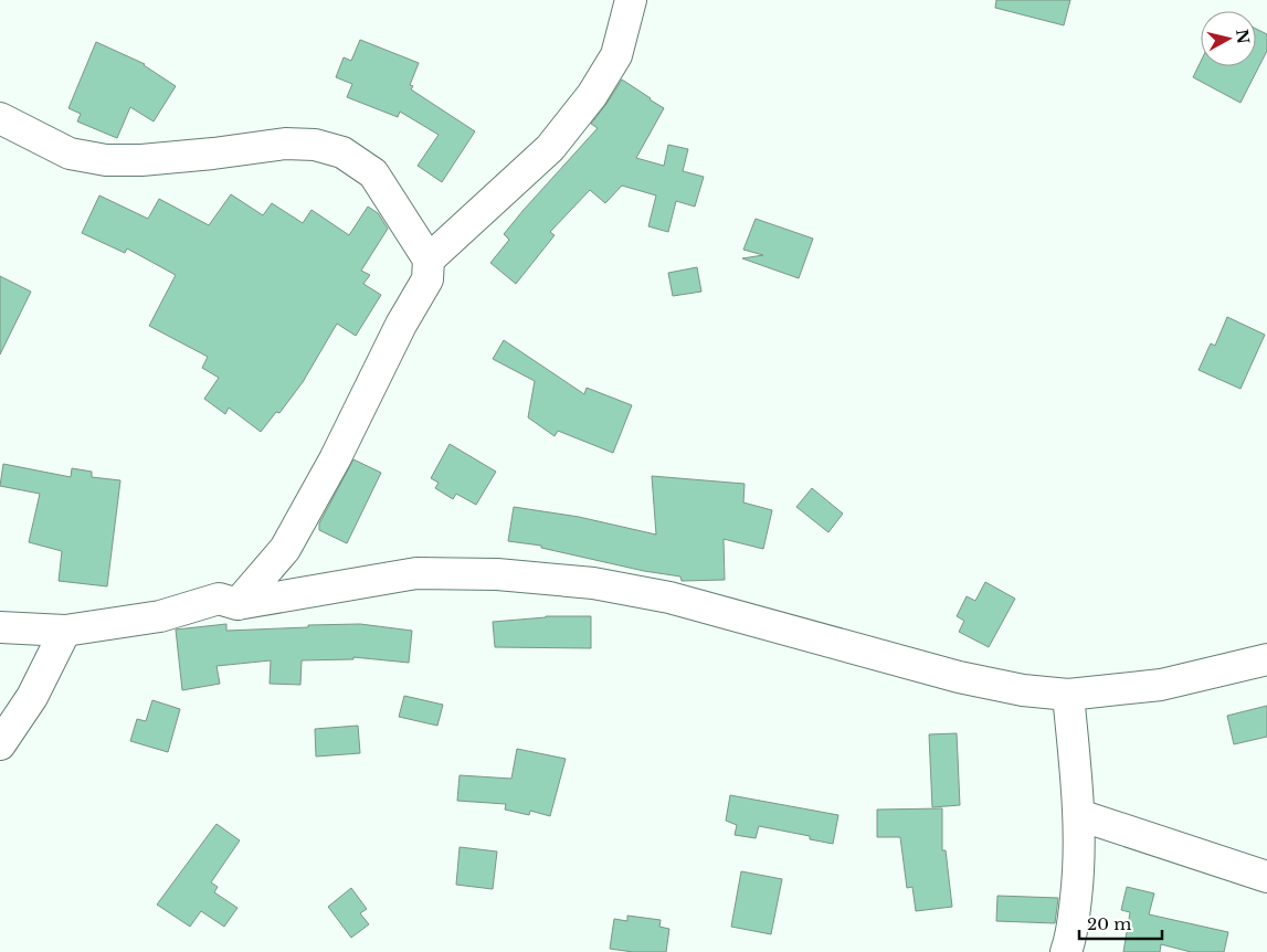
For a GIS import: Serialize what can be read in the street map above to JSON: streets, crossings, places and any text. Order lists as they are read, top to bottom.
{
  "scale_bar": "20 m",
  "north": "right"
}
